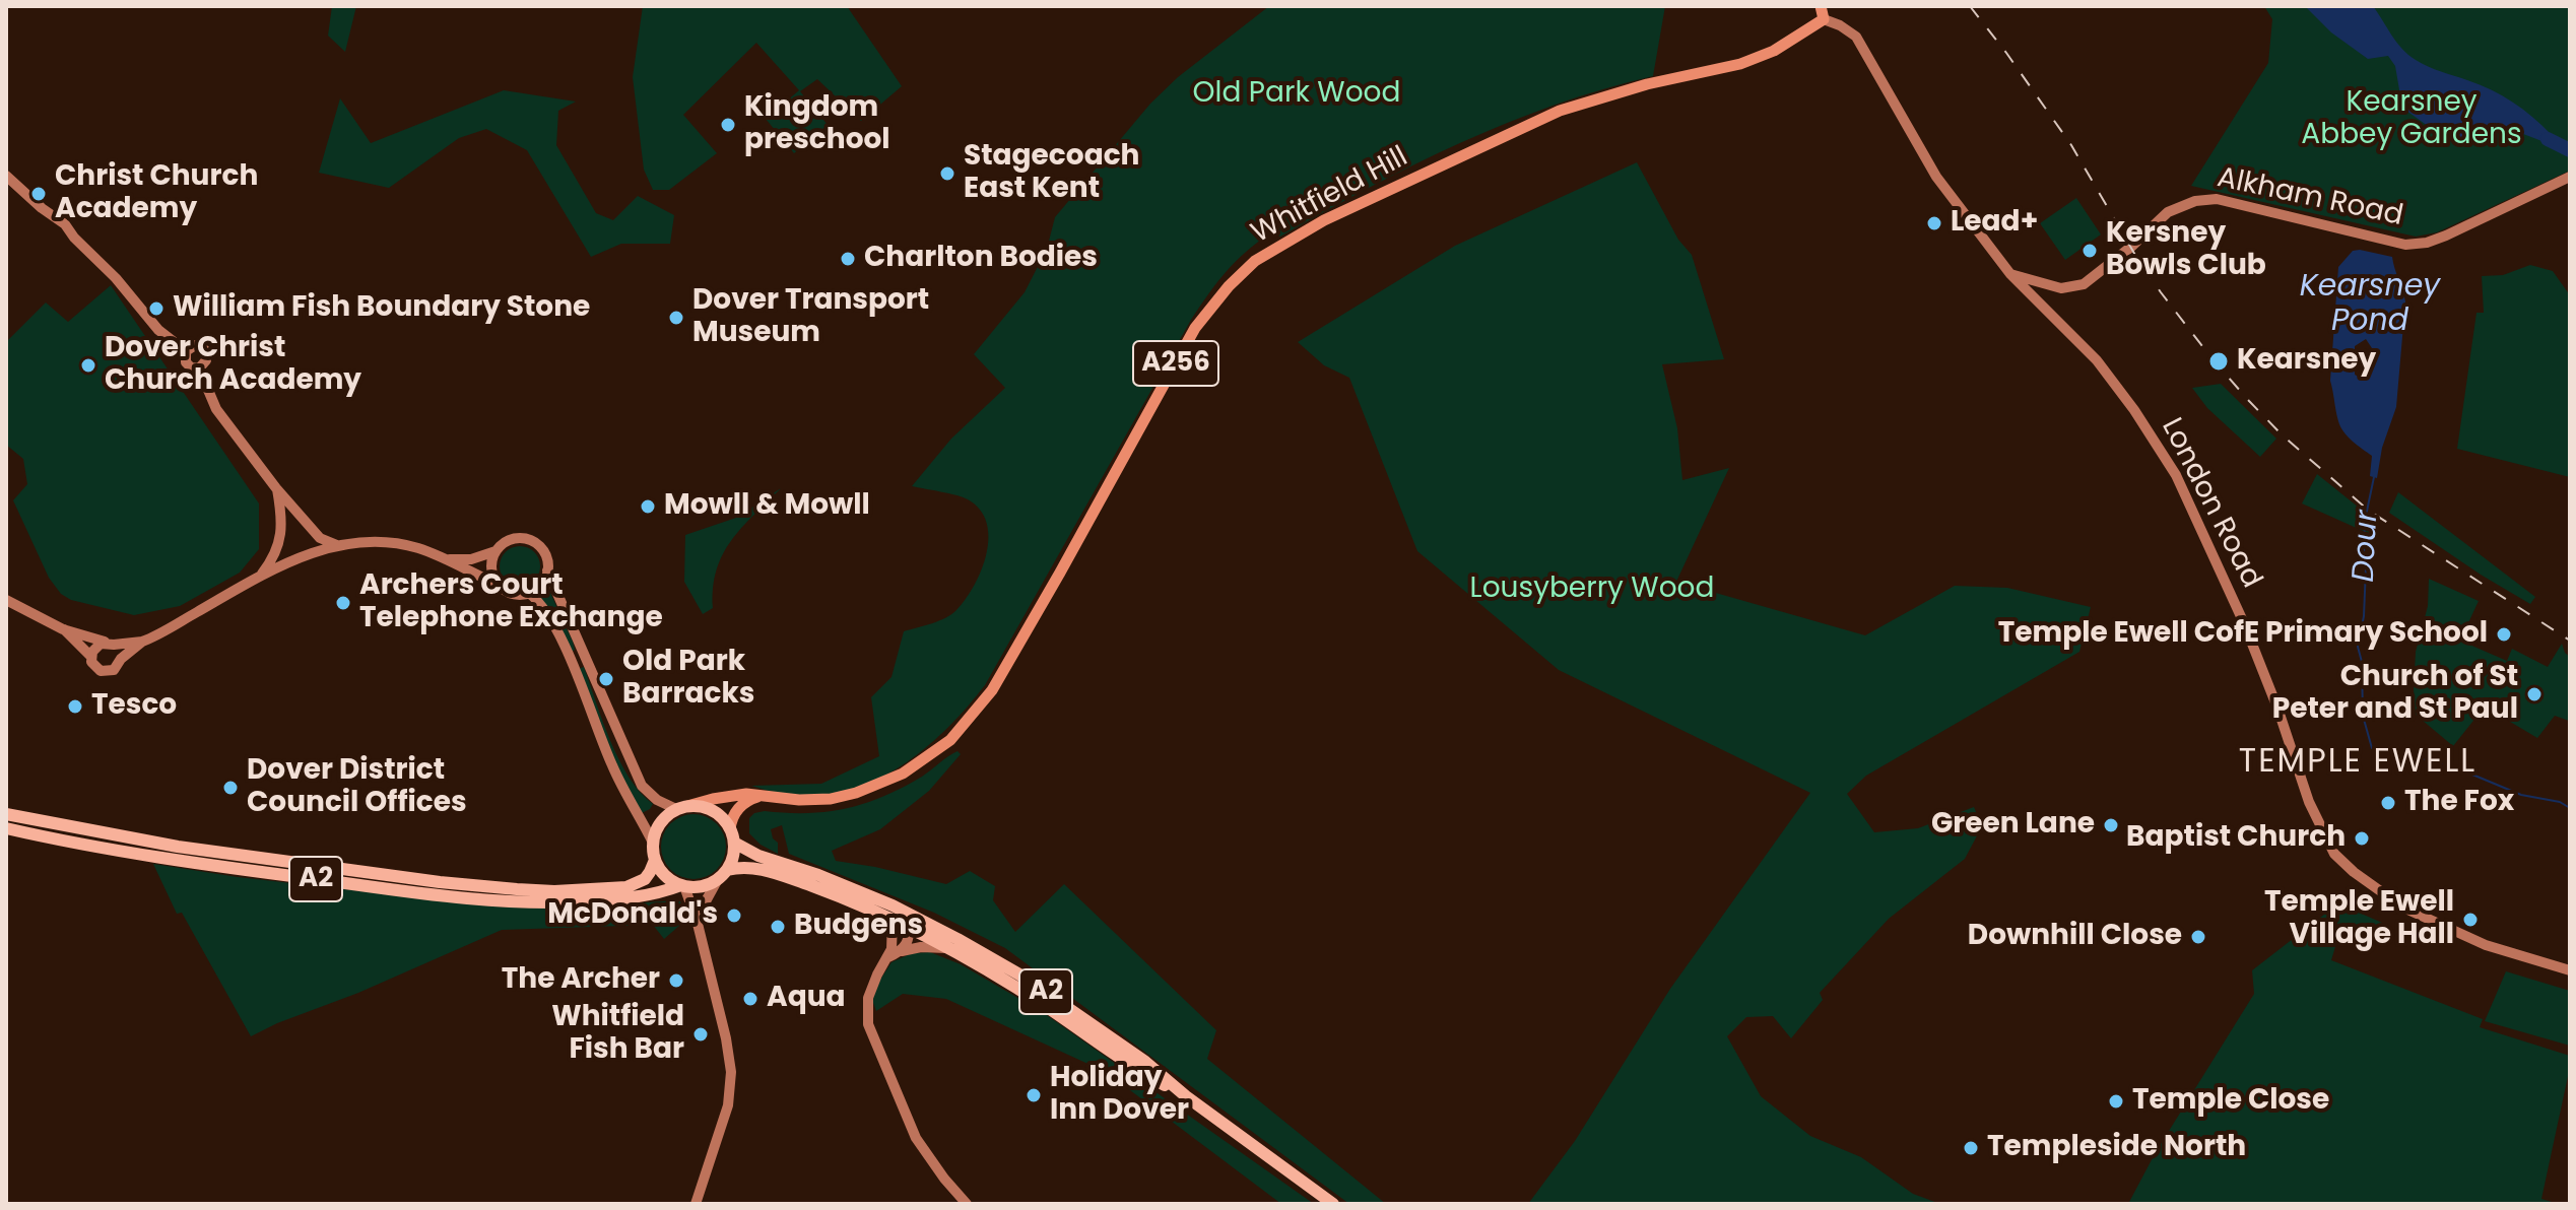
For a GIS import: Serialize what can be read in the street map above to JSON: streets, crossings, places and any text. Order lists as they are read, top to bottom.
{
  "streets": {
    "highway": ["A2"],
    "main road": ["Whitfield Hill", "A256"],
    "street": ["Alkham Road", "London Road"]
  },
  "crossings": [
    ["Whitfield Hill", "London Road"],
    ["Whitfield Hill", "A2"],
    ["Alkham Road", "London Road"]
  ],
  "districts": ["TEMPLE EWELL"],
  "water": ["Kearsney Pond", "Dour"],
  "parks": ["Old Park Wood", "Kearsney Abbey Gardens", "Lousyberry Wood"],
  "places": [
    "Kingdom preschool",
    "Stagecoach East Kent",
    "Christ Church Academy",
    "Lead+",
    "Kersney Bowls Club",
    "Charlton Bodies",
    "William Fish Boundary Stone",
    "Dover Transport Museum",
    "Kearsney",
    "Dover Christ Church Academy",
    "Mowll & Mowll",
    "Archers Court Telephone Exchange",
    "Temple Ewell CofE Primary School",
    "Old Park Barracks",
    "Church of St Peter and St Paul",
    "Tesco",
    "Dover District Council Offices",
    "The Fox",
    "Green Lane",
    "Baptist Church",
    "McDonald's",
    "Temple Ewell Village Hall",
    "Budgens",
    "Downhill Close",
    "The Archer",
    "Aqua",
    "Whitfield Fish Bar",
    "Holiday Inn Dover",
    "Temple Close",
    "Templeside North"
  ]
}
